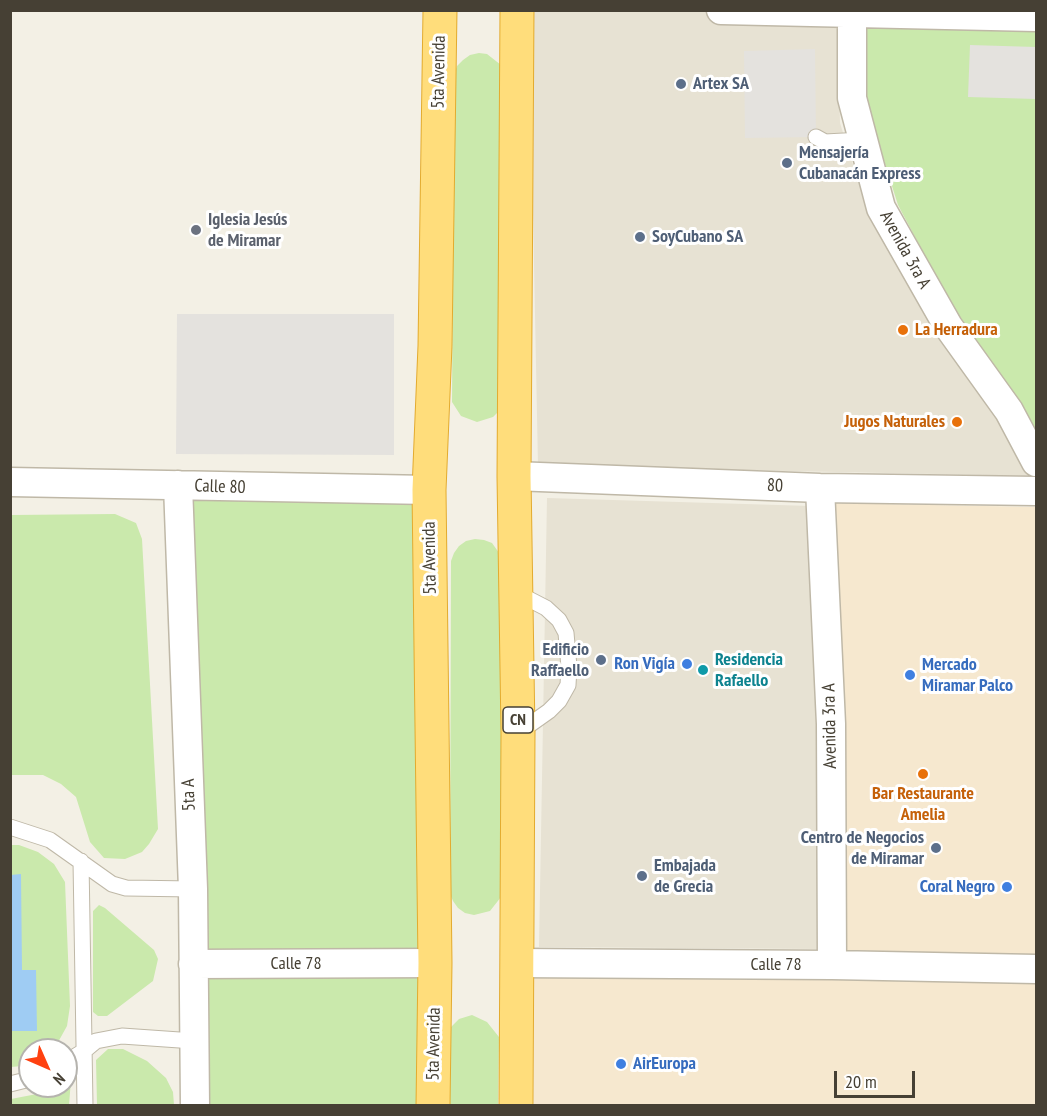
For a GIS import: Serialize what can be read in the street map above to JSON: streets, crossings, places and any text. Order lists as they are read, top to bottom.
{
  "streets": {
    "highway": ["5ta Avenida", "CN"],
    "street": [
      "Avenida 3ra A",
      "80",
      "Calle 80",
      "5ta A",
      "Calle 78"
    ]
  },
  "crossings": [
    ["5ta Avenida", "Calle 80"],
    ["5ta Avenida", "Calle 78"],
    ["Avenida 3ra A", "80"],
    ["Avenida 3ra A", "Calle 78"],
    ["80", "CN"],
    ["Calle 80", "5ta A"],
    ["CN", "Calle 78"],
    ["5ta A", "Calle 78"]
  ],
  "places": [
    "Artex SA",
    "Mensajería Cubanacán Express",
    "Iglesia Jesús de Miramar",
    "SoyCubano SA",
    "La Herradura",
    "Jugos Naturales",
    "Edificio Raffaello",
    "Ron Vigía",
    "Residencia Rafaello",
    "Mercado Miramar Palco",
    "Bar Restaurante Amelia",
    "Centro de Negocios de Miramar",
    "Embajada de Grecia",
    "Coral Negro",
    "AirEuropa"
  ],
  "scale_bar": "20 m",
  "north": "bottom right"
}
